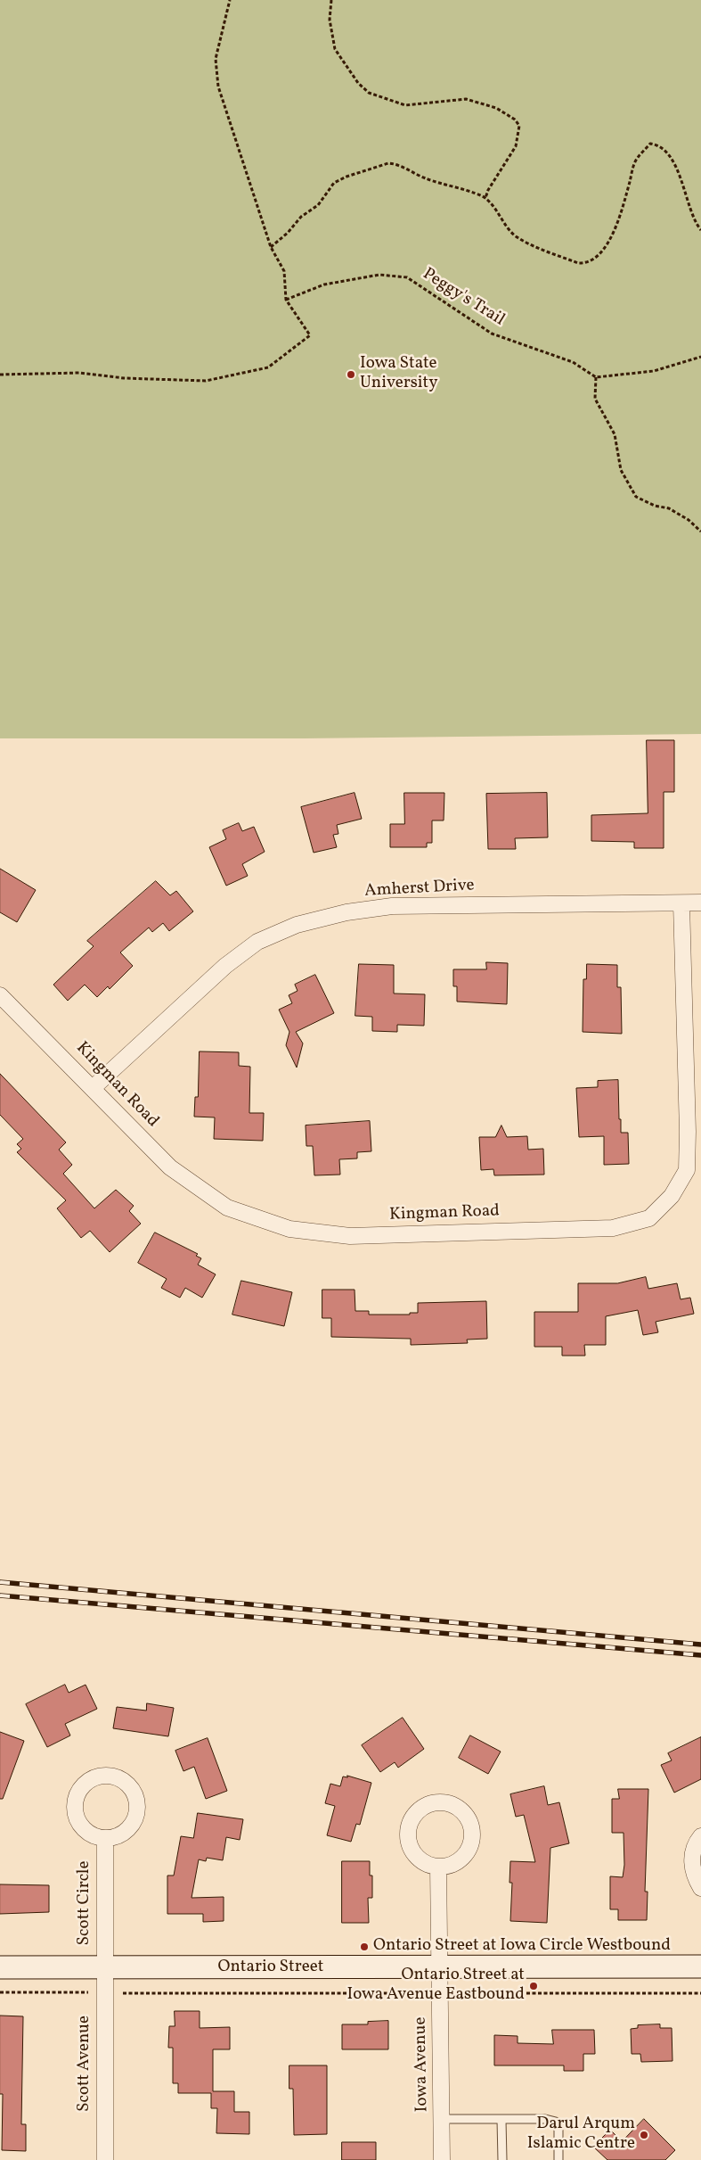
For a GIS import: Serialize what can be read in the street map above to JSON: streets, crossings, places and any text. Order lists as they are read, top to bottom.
{
  "streets": {
    "main road": ["Ontario Street"],
    "street": [
      "Amherst Drive",
      "Kingman Road",
      "Scott Circle",
      "Scott Avenue",
      "Iowa Avenue"
    ],
    "path": ["Peggy's Trail"]
  },
  "crossings": [
    ["Amherst Drive", "Kingman Road"],
    ["Scott Circle", "Ontario Street"],
    ["Scott Circle", "Scott Avenue"],
    ["Ontario Street", "Scott Avenue"],
    ["Ontario Street", "Iowa Avenue"]
  ],
  "places": [
    "Iowa State University",
    "Ontario Street at Iowa Circle Westbound",
    "Ontario Street at Iowa Avenue Eastbound",
    "Darul Arqum Islamic Centre"
  ]
}
